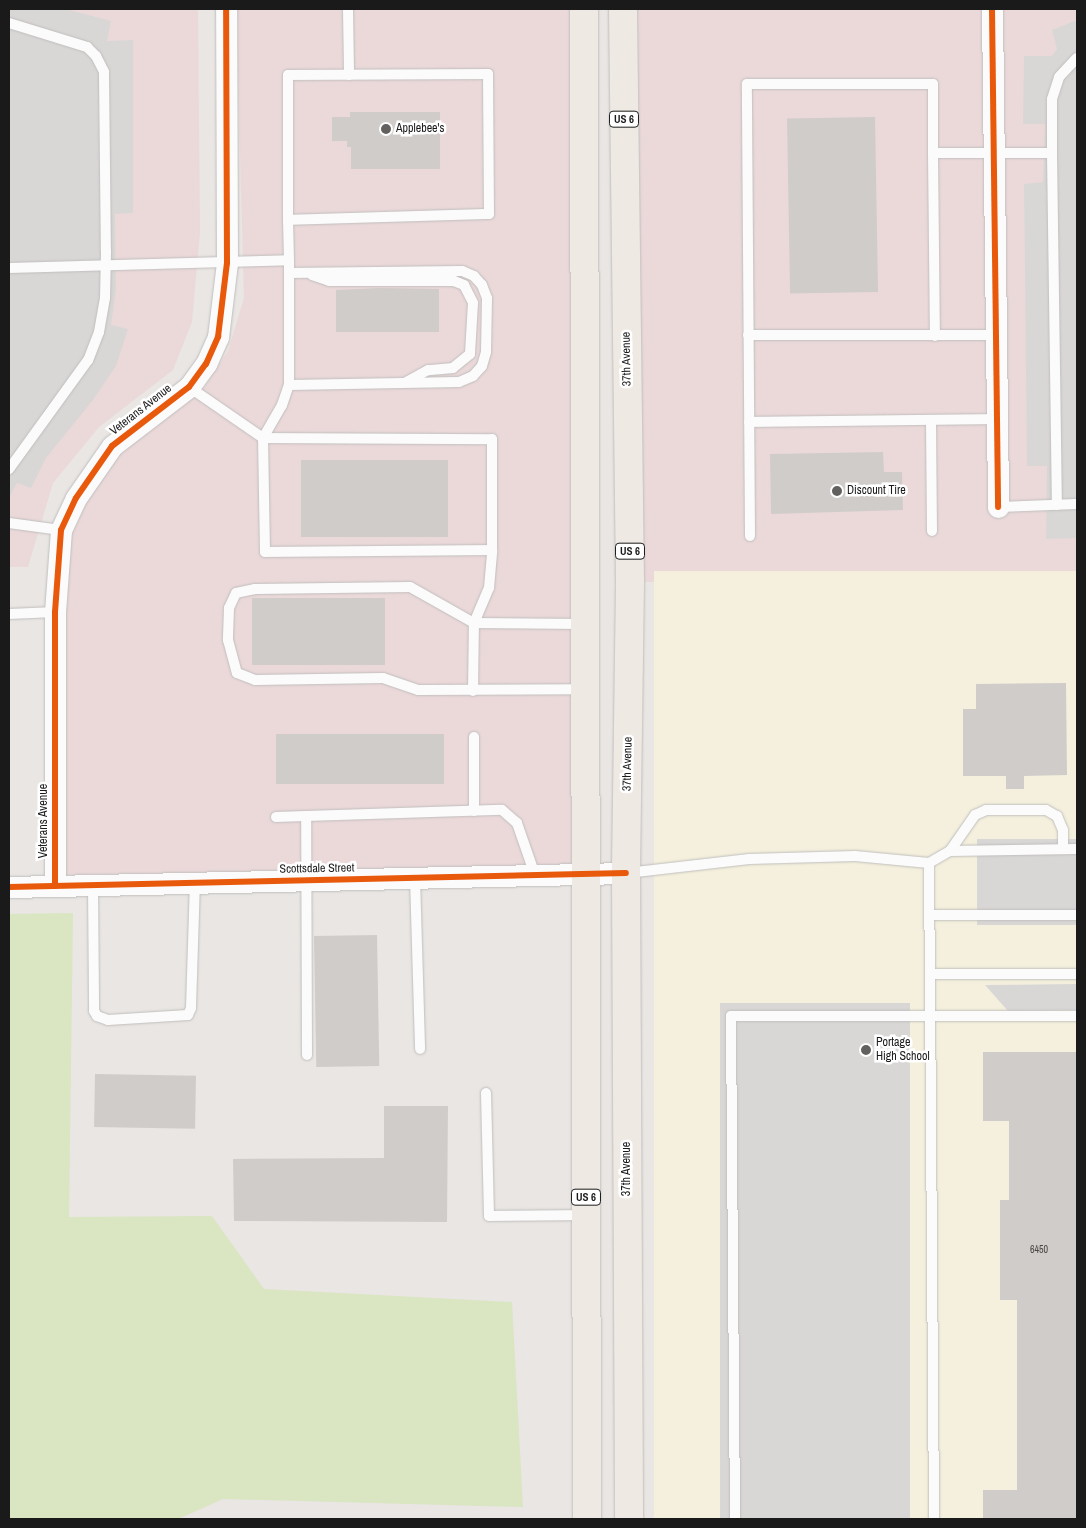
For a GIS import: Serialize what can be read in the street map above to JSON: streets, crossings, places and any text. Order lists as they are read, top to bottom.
{
  "streets": {
    "main road": ["US 6", "37th Avenue"],
    "street": ["Veterans Avenue", "Scottsdale Street"]
  },
  "crossings": [
    ["US 6", "Scottsdale Street"],
    ["37th Avenue", "Scottsdale Street"],
    ["Veterans Avenue", "Scottsdale Street"]
  ],
  "places": ["Applebee's", "Discount Tire", "Portage High School"],
  "house_numbers": ["6450"]
}
